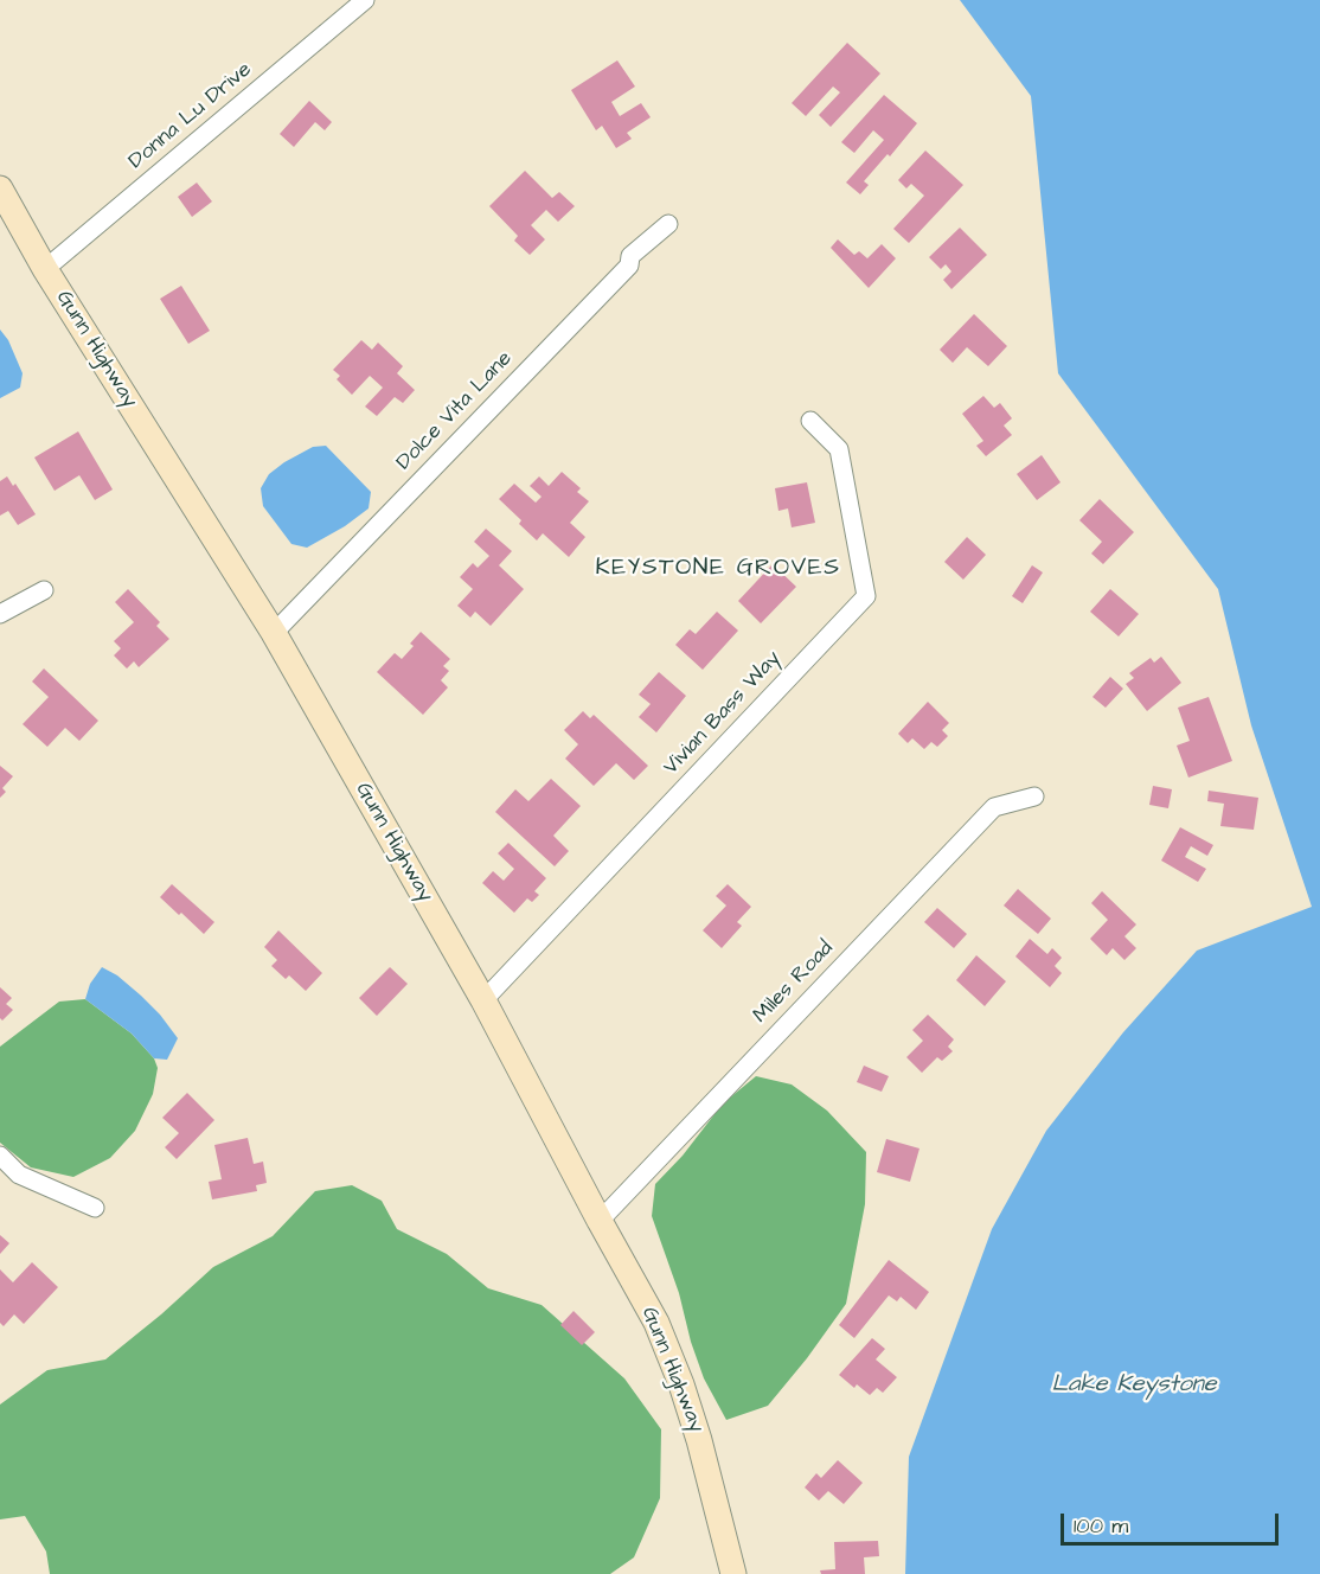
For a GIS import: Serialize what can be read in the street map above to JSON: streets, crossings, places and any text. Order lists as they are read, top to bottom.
{
  "streets": {
    "main road": ["Gunn Highway"],
    "street": [
      "Donna Lu Drive",
      "Dolce Vita Lane",
      "Vivian Bass Way",
      "Miles Road"
    ]
  },
  "crossings": [
    ["Donna Lu Drive", "Gunn Highway"],
    ["Gunn Highway", "Dolce Vita Lane"],
    ["Gunn Highway", "Vivian Bass Way"],
    ["Gunn Highway", "Miles Road"]
  ],
  "districts": ["KEYSTONE GROVES"],
  "water": ["Lake Keystone"],
  "scale_bar": "100 m"
}
